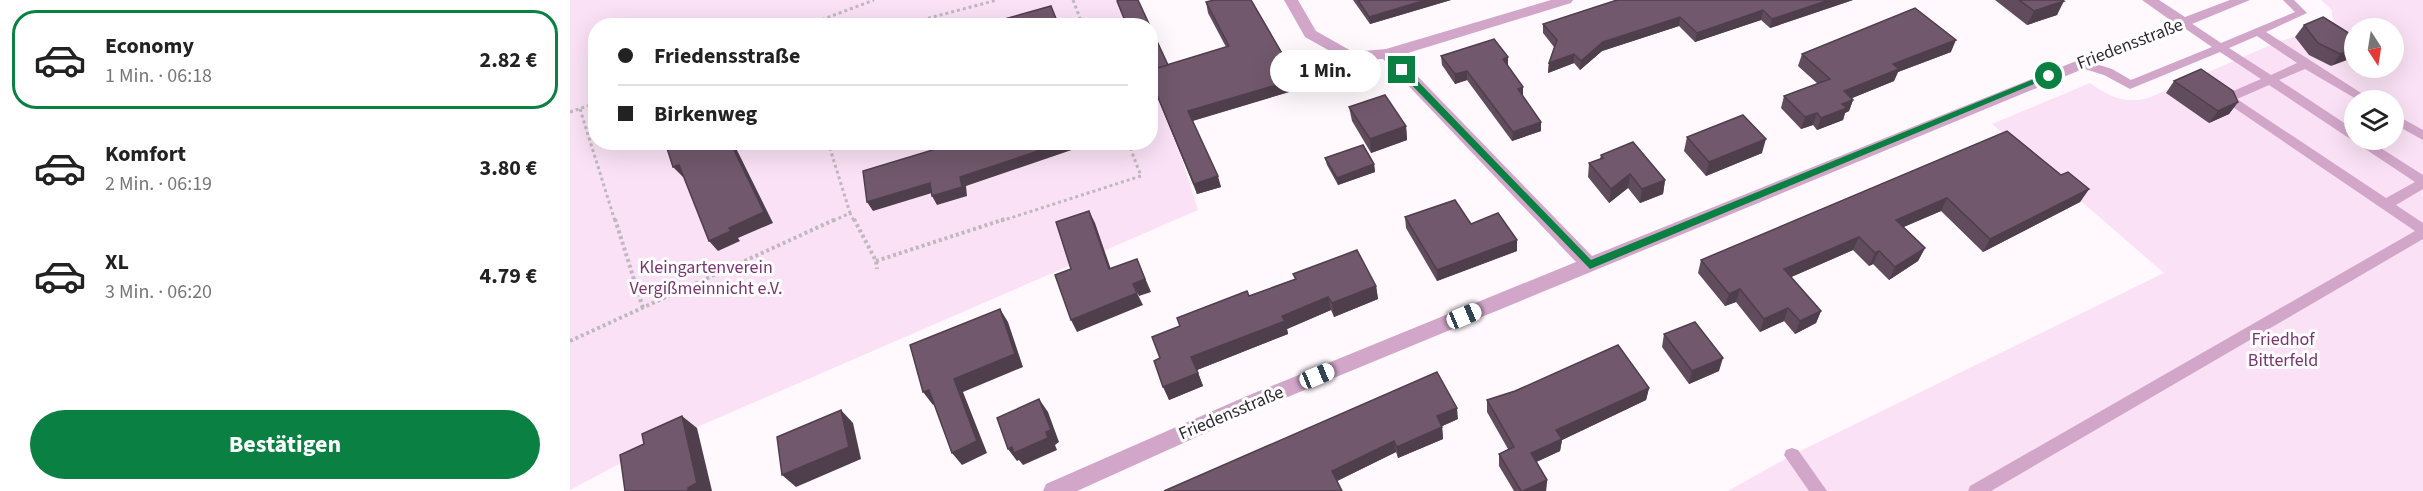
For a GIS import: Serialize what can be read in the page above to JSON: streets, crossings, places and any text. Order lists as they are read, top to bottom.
{
  "streets": {
    "street": ["Friedensstraße"]
  },
  "parks": ["Kleingartenverein Vergißmeinnicht e.V.", "Friedhof Bitterfeld"],
  "north": "bottom",
  "page": {
    "list": [
      {
        "name": "Economy",
        "note": "1 Min. · 06:18",
        "value": "2.82 €"
      },
      {
        "name": "Komfort",
        "note": "2 Min. · 06:19",
        "value": "3.80 €"
      },
      {
        "name": "XL",
        "note": "3 Min. · 06:20",
        "value": "4.79 €"
      }
    ],
    "banner": ["Friedensstraße", "Birkenweg"],
    "bubble": "1 Min.",
    "buttons": "Bestätigen"
  }
}
